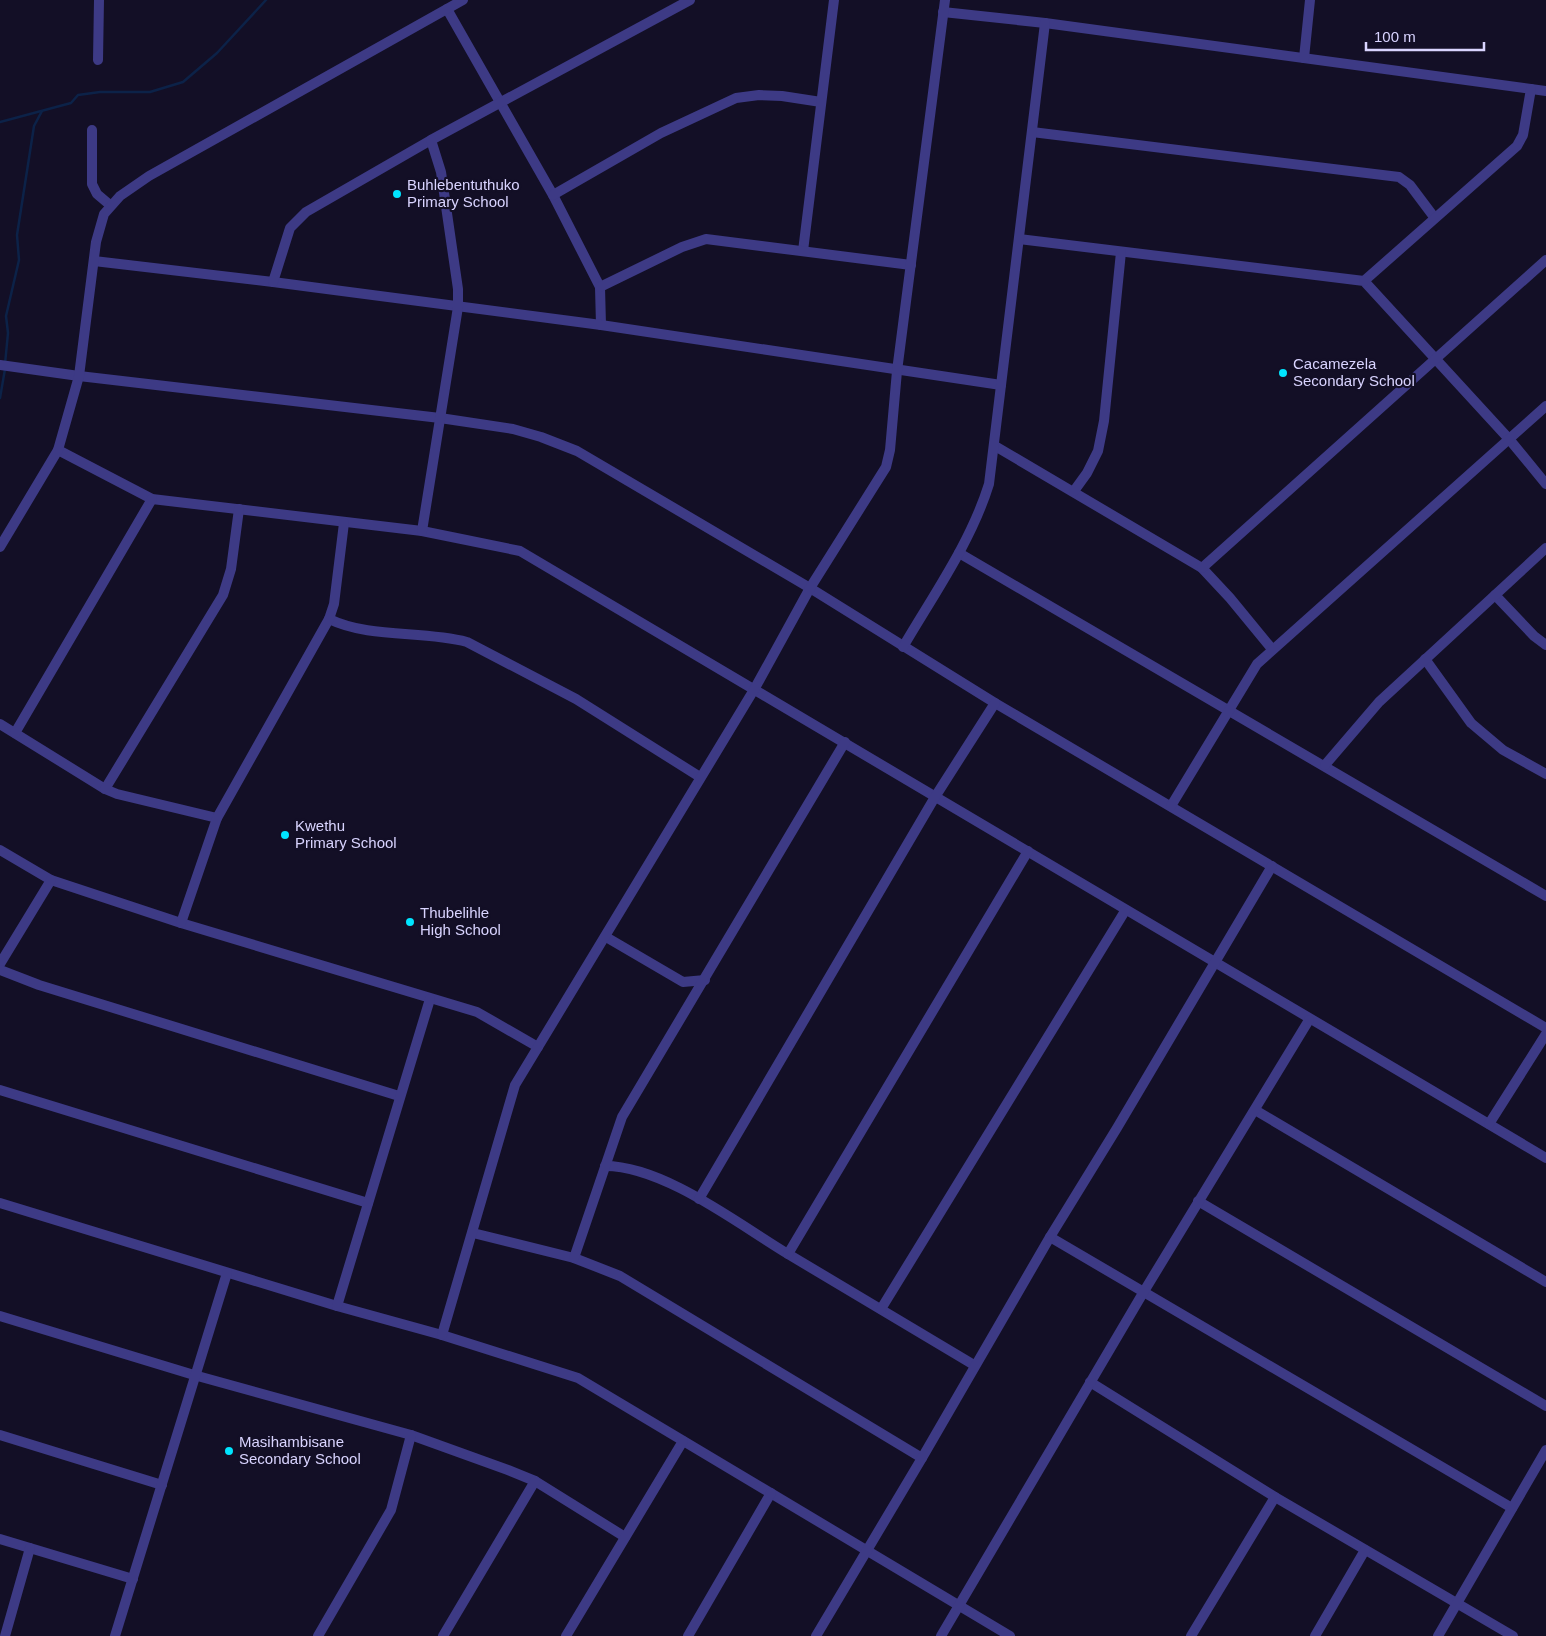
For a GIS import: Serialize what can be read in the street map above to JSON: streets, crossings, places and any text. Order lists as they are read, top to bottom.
{
  "places": [
    "Buhlebentuthuko Primary School",
    "Cacamezela Secondary School",
    "Kwethu Primary School",
    "Thubelihle High School",
    "Masihambisane Secondary School"
  ],
  "scale_bar": "100 m"
}
